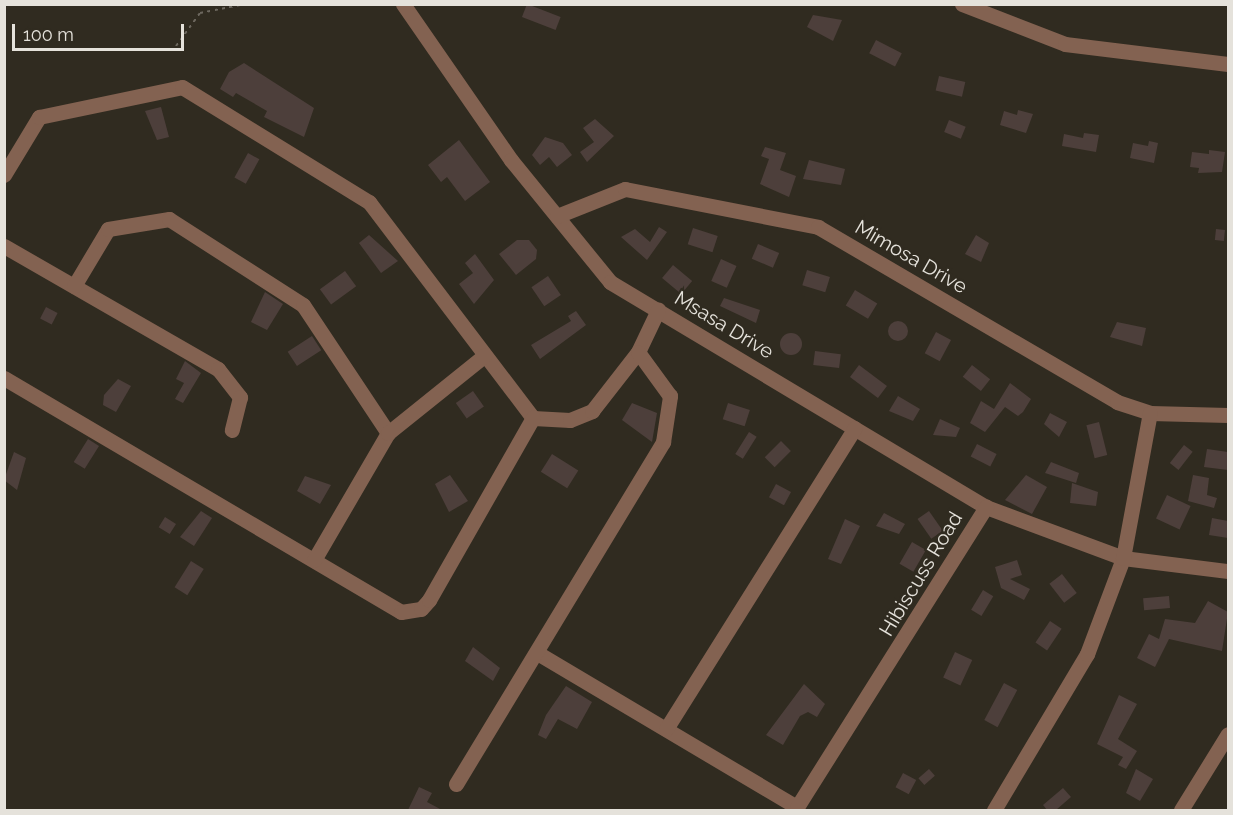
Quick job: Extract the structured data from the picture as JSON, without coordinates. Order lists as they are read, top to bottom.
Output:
{
  "streets": {
    "street": ["Mimosa Drive", "Msasa Drive", "Hibiscuss Road"]
  },
  "crossings": [
    ["Mimosa Drive", "Msasa Drive"],
    ["Msasa Drive", "Hibiscuss Road"]
  ],
  "scale_bar": "100 m"
}
